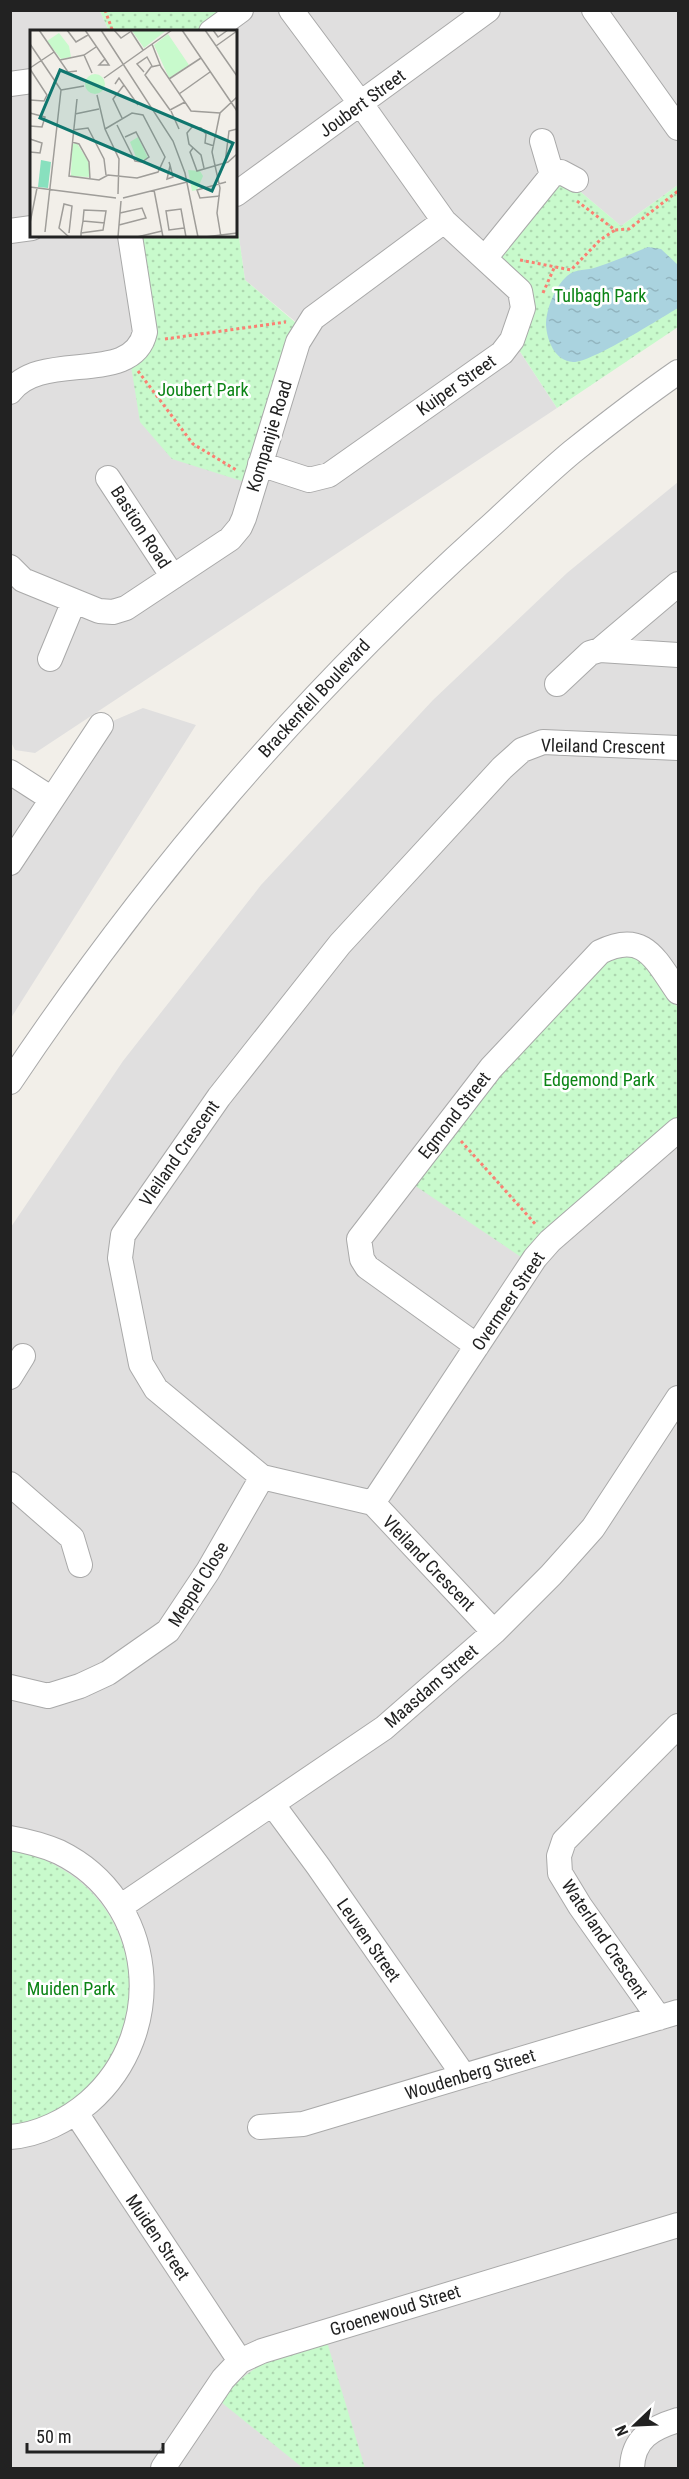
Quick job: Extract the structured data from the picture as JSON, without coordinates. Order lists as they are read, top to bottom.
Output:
{
  "streets": {
    "street": [
      "Joubert Street",
      "Kuiper Street",
      "Kompanjie Road",
      "Bastion Road",
      "Brackenfell Boulevard",
      "Vleiland Crescent",
      "Egmond Street",
      "Overmeer Street",
      "Meppel Close",
      "Maasdam Street",
      "Waterland Crescent",
      "Leuven Street",
      "Woudenberg Street",
      "Muiden Street",
      "Groenewoud Street"
    ]
  },
  "crossings": [
    ["Joubert Street", "Kuiper Street"],
    ["Kuiper Street", "Kompanjie Road"],
    ["Kompanjie Road", "Bastion Road"],
    ["Vleiland Crescent", "Overmeer Street"],
    ["Vleiland Crescent", "Meppel Close"],
    ["Vleiland Crescent", "Maasdam Street"],
    ["Egmond Street", "Overmeer Street"],
    ["Maasdam Street", "Leuven Street"],
    ["Waterland Crescent", "Woudenberg Street"],
    ["Leuven Street", "Woudenberg Street"],
    ["Muiden Street", "Groenewoud Street"]
  ],
  "parks": [
    "Tulbagh Park",
    "Joubert Park",
    "Edgemond Park",
    "Muiden Park"
  ],
  "scale_bar": "50 m",
  "north": "bottom left"
}
